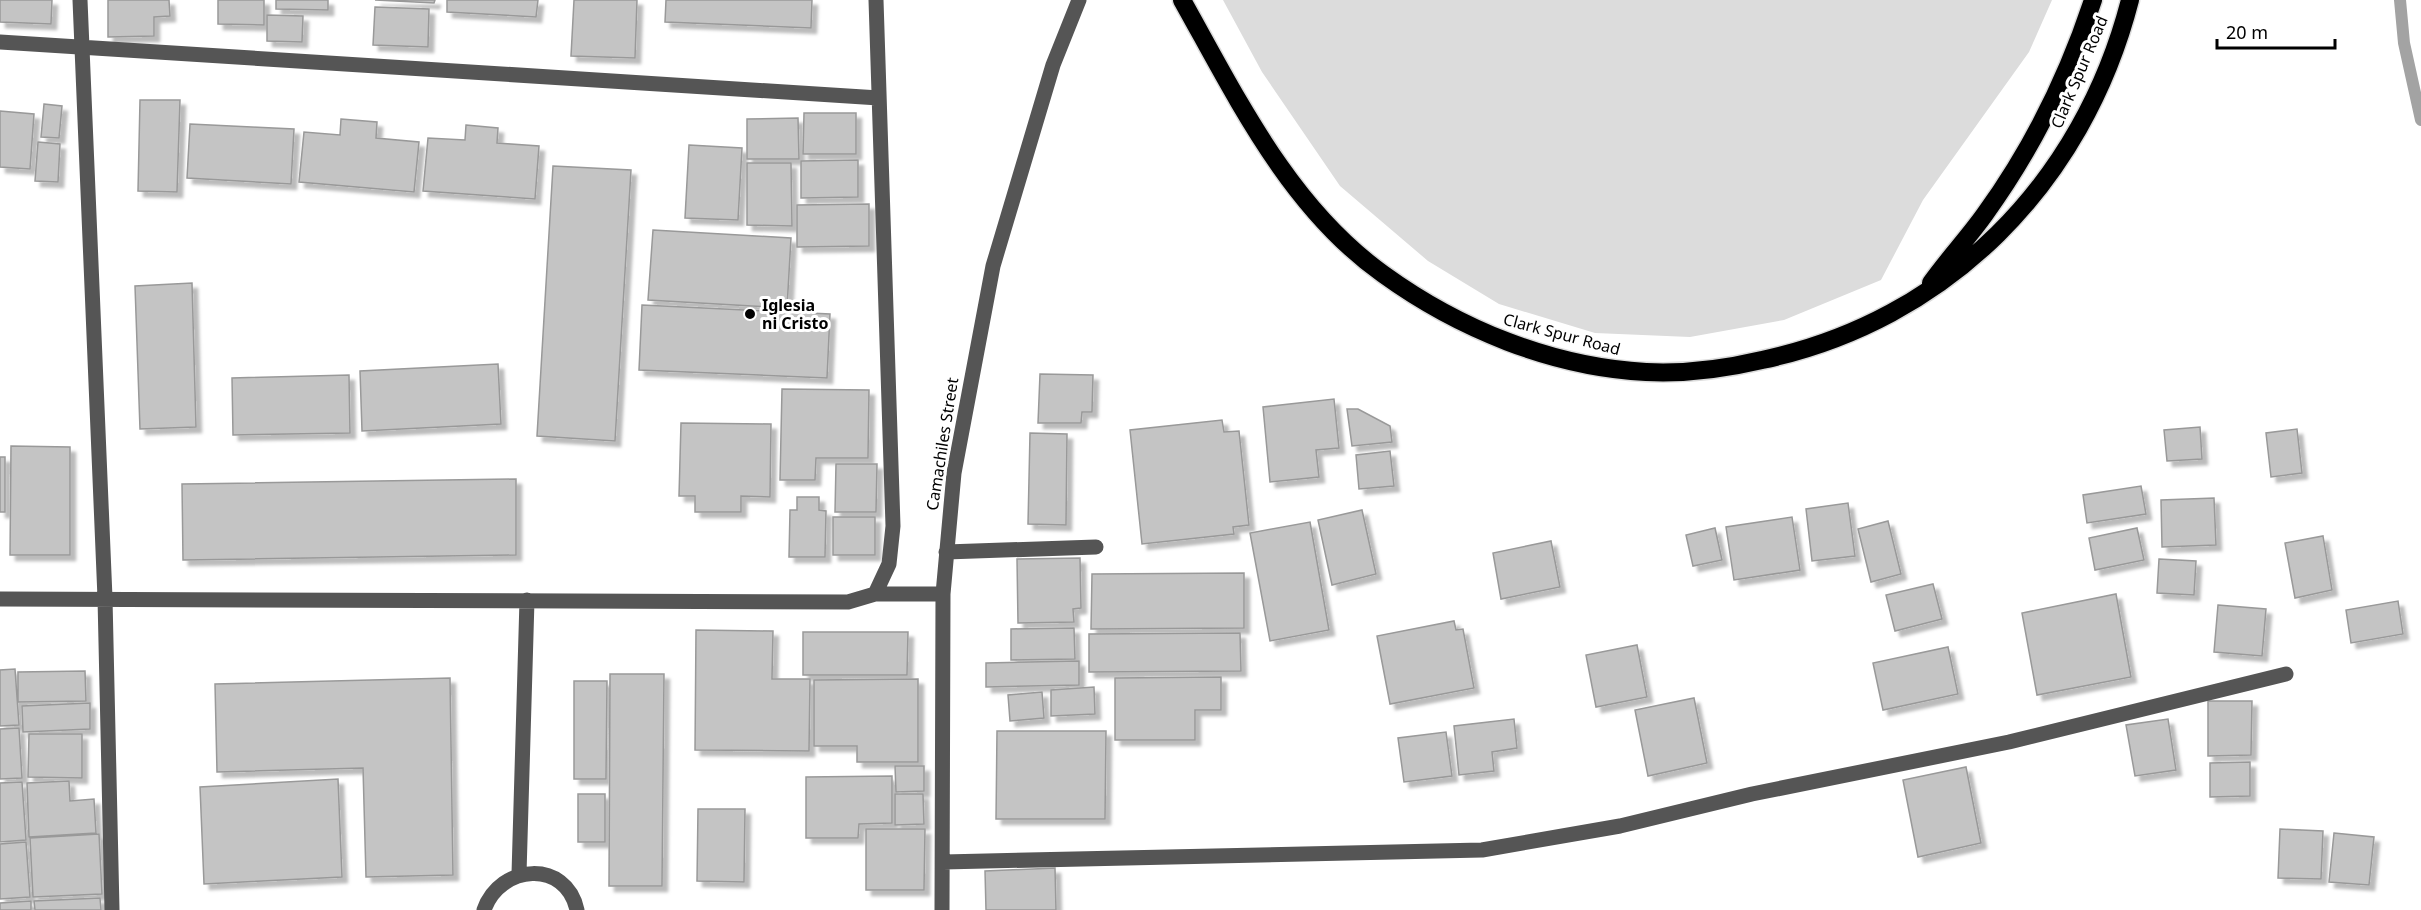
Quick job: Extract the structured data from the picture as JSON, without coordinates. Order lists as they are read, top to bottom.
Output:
{
  "streets": {
    "highway": ["Clark Spur Road"],
    "street": ["Camachiles Street"]
  },
  "places": ["Iglesia ni Cristo"],
  "scale_bar": "20 m"
}
